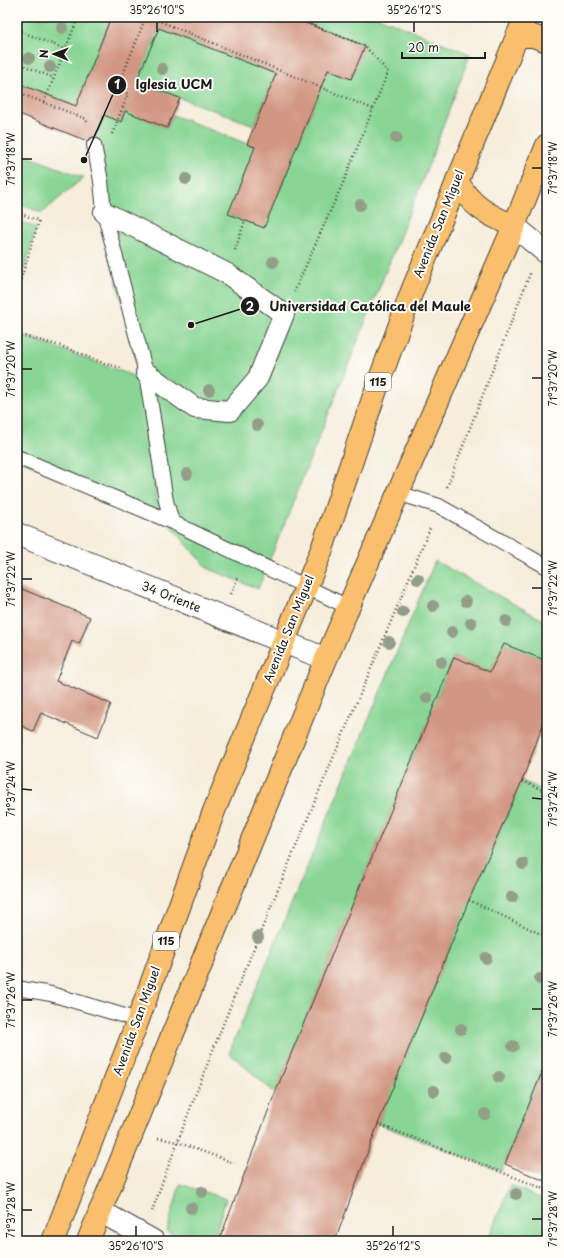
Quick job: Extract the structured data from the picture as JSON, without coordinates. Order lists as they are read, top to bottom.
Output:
{
  "streets": {
    "highway": ["Avenida San Miguel", "115"],
    "street": ["34 Oriente"]
  },
  "crossings": [
    ["Avenida San Miguel", "34 Oriente"]
  ],
  "places": ["Iglesia UCM", "Universidad Católica del Maule"],
  "scale_bar": "20 m",
  "north": "left",
  "coordinates": [
    "35°26'10\"S",
    "35°26'12\"S",
    "71°37'18\"W",
    "71°37'20\"W",
    "71°37'22\"W",
    "71°37'24\"W",
    "71°37'26\"W",
    "71°37'28\"W"
  ]
}
